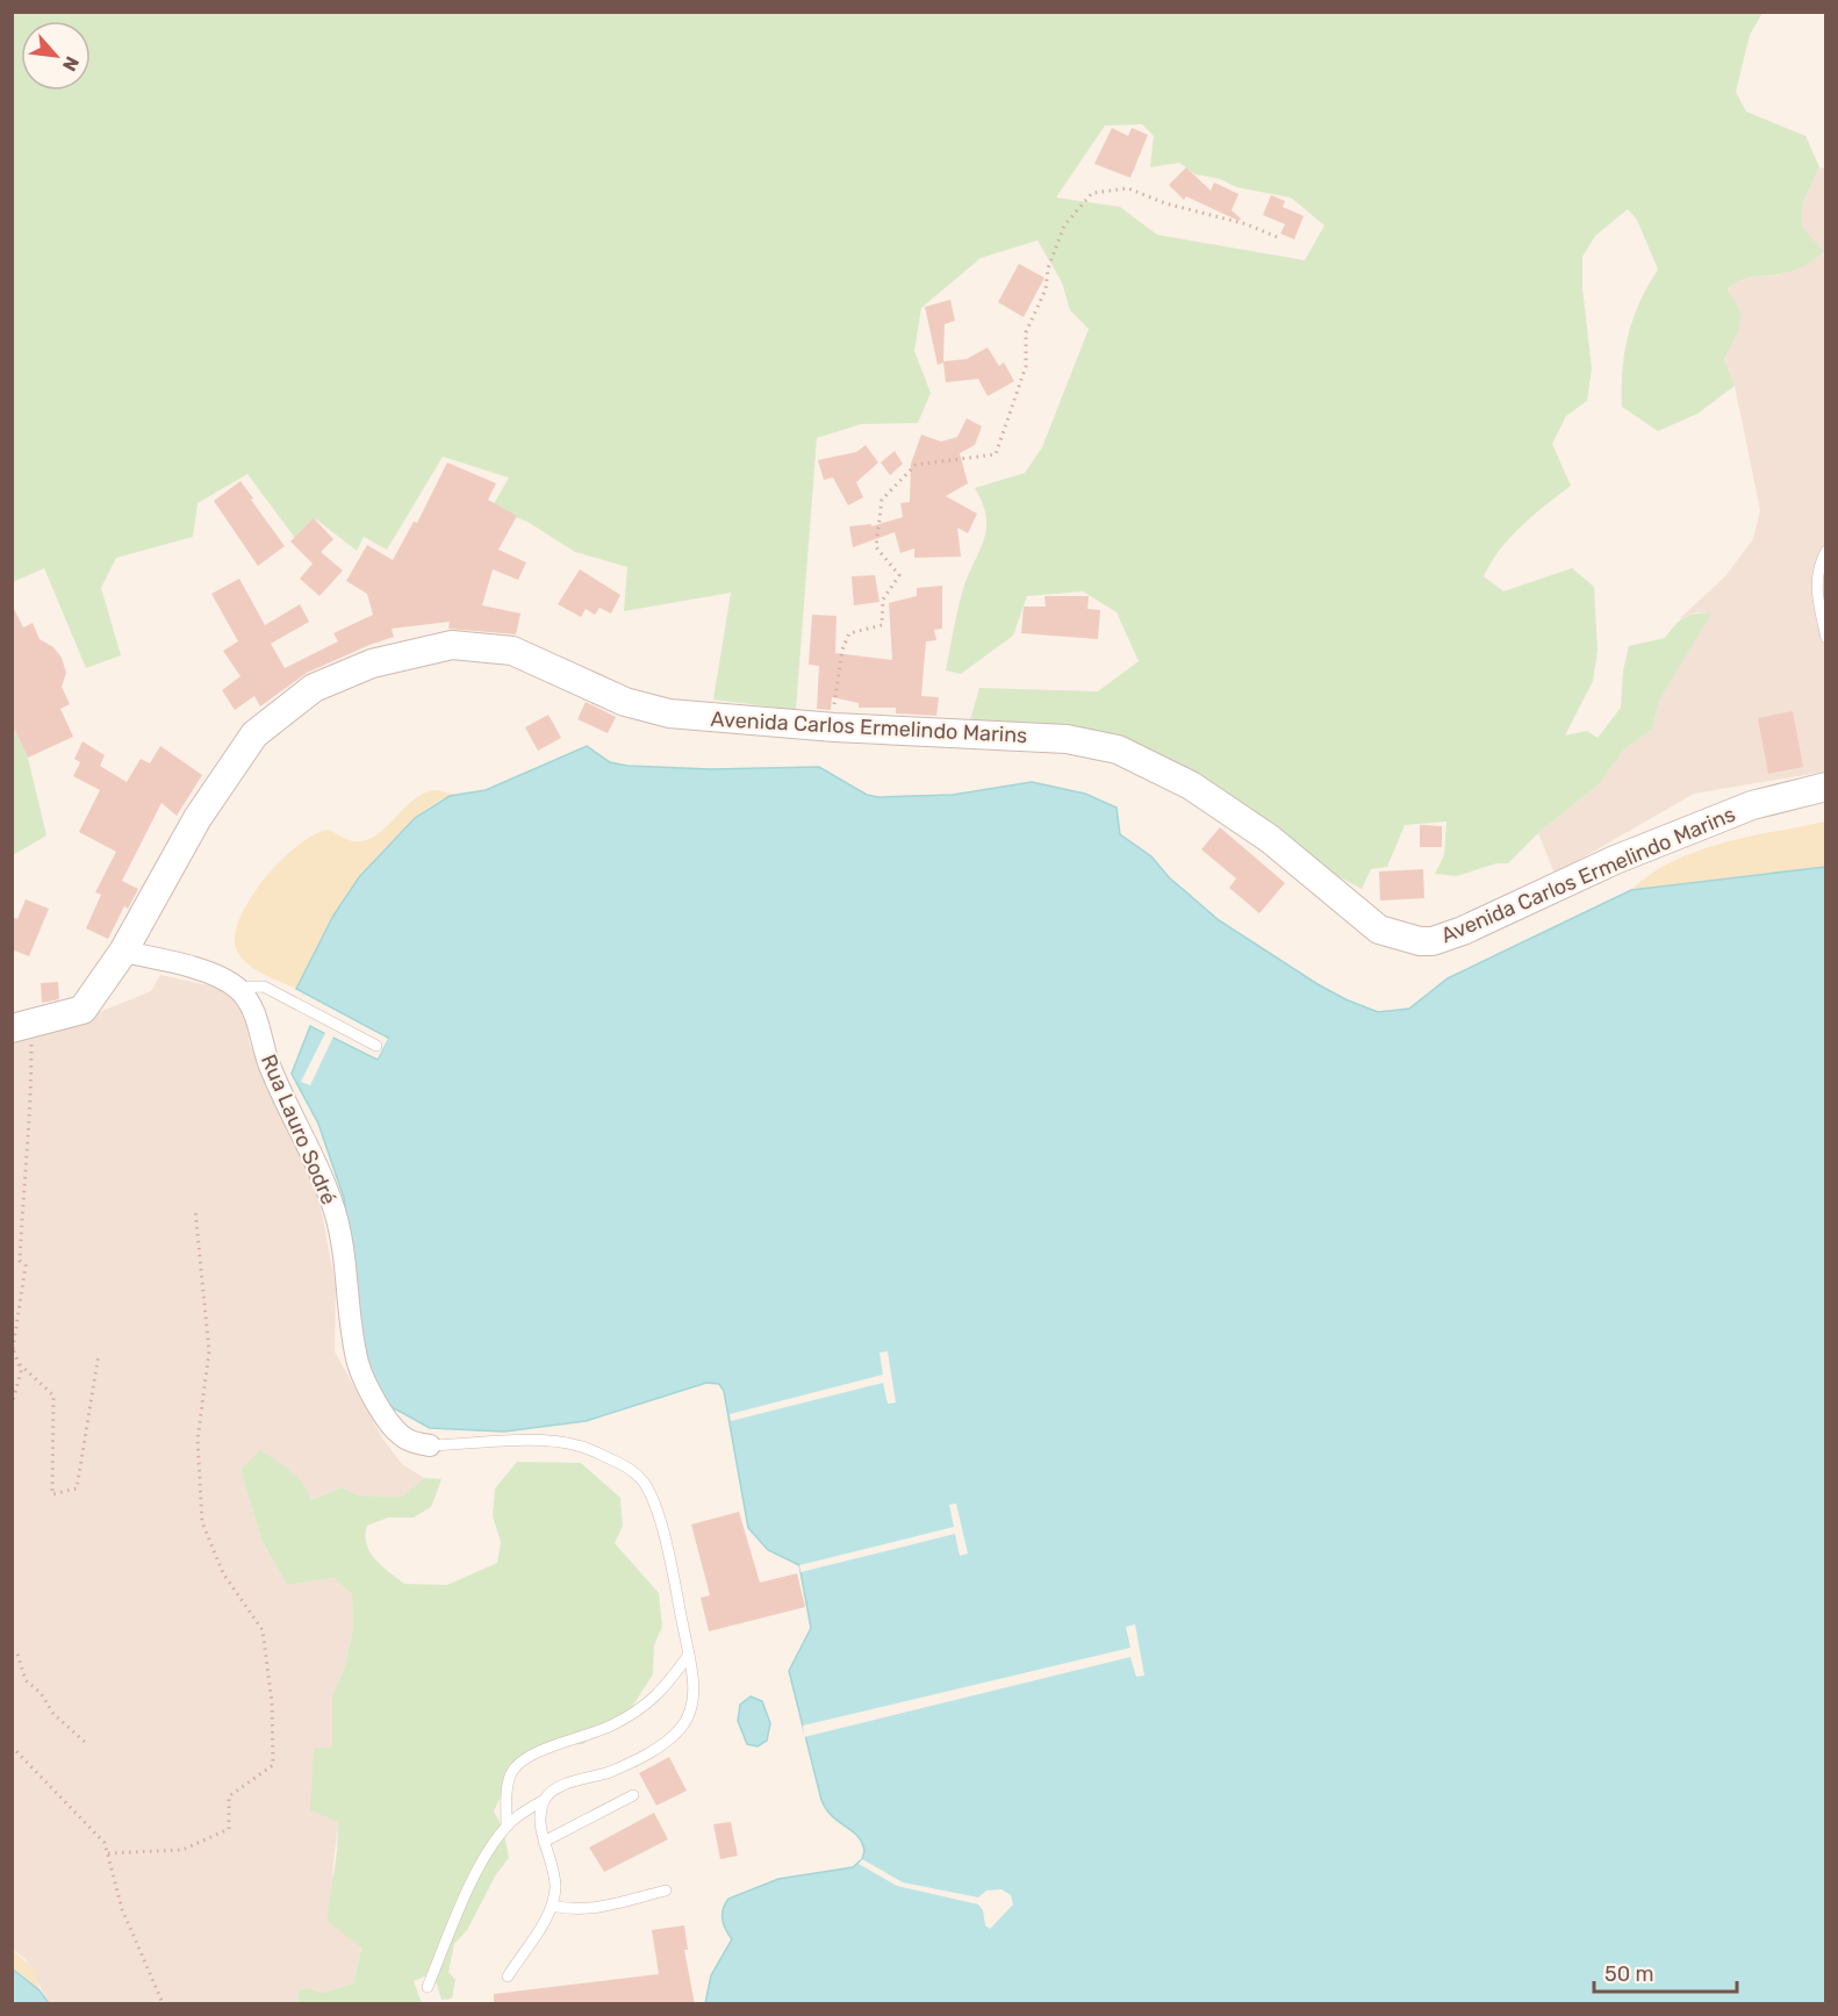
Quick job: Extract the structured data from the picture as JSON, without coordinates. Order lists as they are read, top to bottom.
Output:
{
  "streets": {
    "street": ["Avenida Carlos Ermelindo Marins", "Rua Lauro Sodré"]
  },
  "crossings": [
    ["Avenida Carlos Ermelindo Marins", "Rua Lauro Sodré"]
  ],
  "scale_bar": "50 m",
  "north": "bottom right"
}
